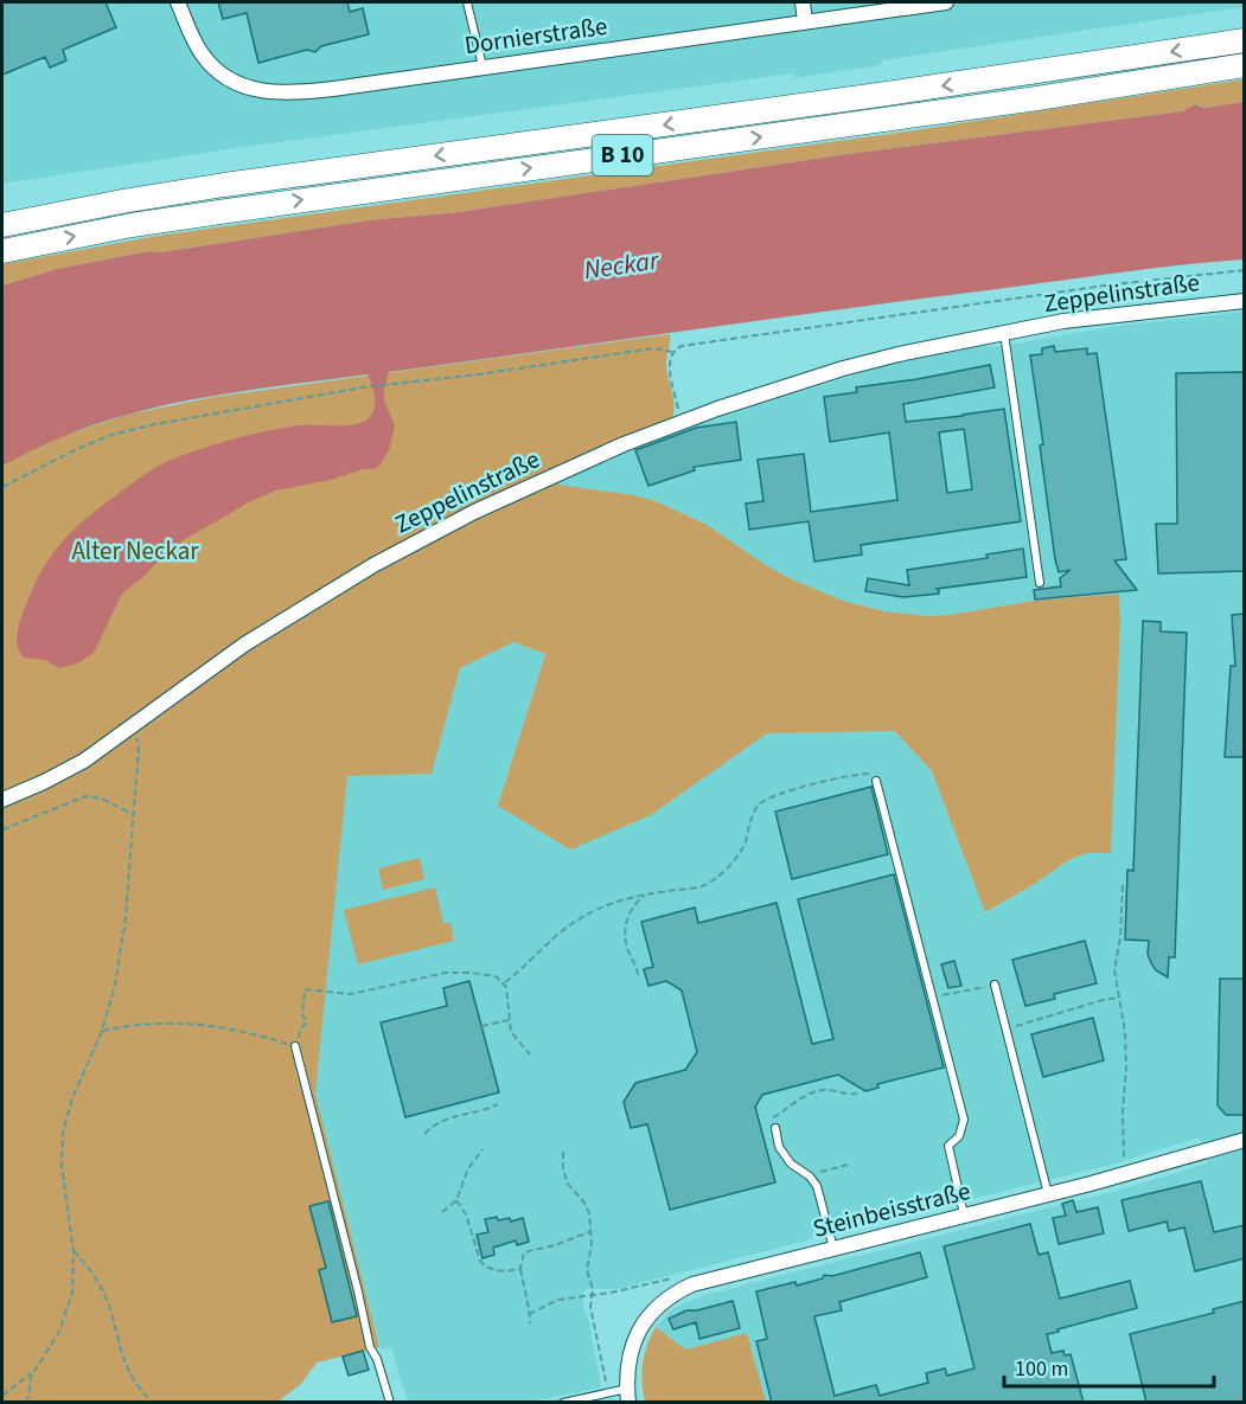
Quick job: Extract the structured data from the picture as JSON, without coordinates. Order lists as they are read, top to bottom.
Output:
{
  "streets": {
    "highway": ["B 10"],
    "street": ["Dornierstraße", "Zeppelinstraße", "Steinbeisstraße"]
  },
  "water": ["Neckar"],
  "parks": ["Alter Neckar"],
  "scale_bar": "100 m"
}
